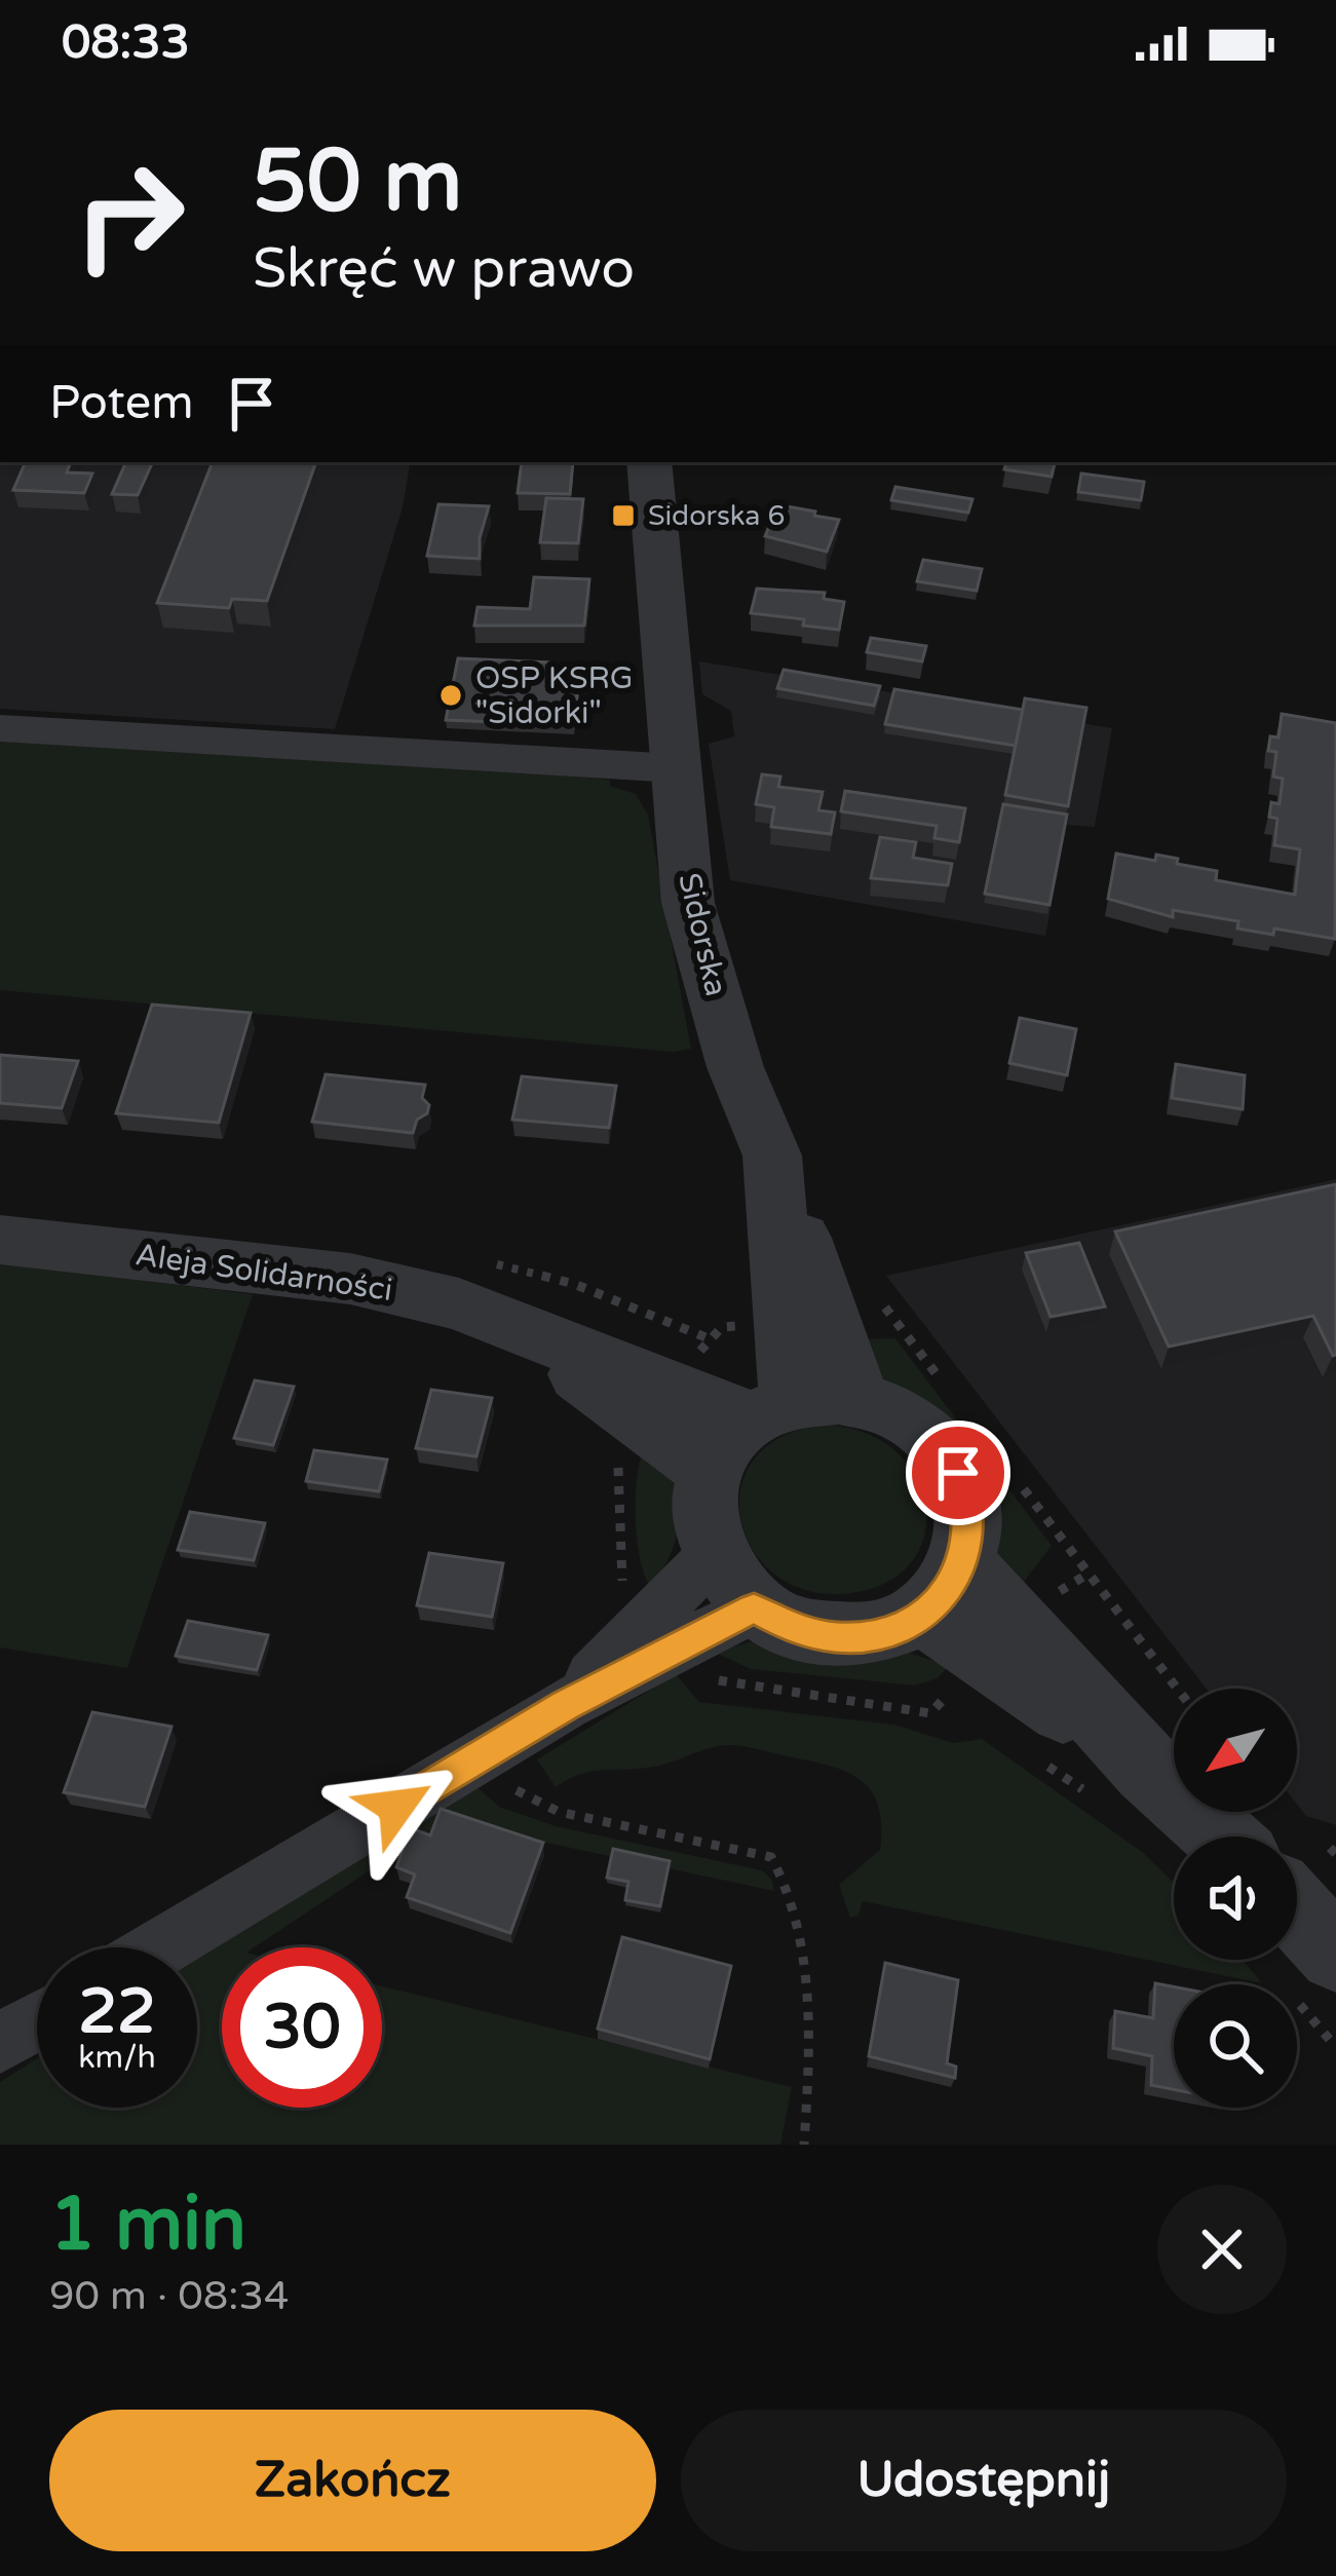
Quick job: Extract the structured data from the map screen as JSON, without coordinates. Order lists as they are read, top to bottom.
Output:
{
  "streets": {
    "street": ["Sidorska", "Aleja Solidarności"]
  },
  "places": {
    "transit": ["Sidorska 6"],
    "other": ["OSP KSRG \"Sidorki\""]
  },
  "north": "bottom left",
  "page": {
    "status": "08:33",
    "turn": ["50 m", "Skręć w prawo"],
    "then": "Potem",
    "speed": "22 km/h",
    "limit": "30",
    "heading": ["1 min", "90 m · 08:34"],
    "buttons": ["Zakończ", "Udostępnij"]
  }
}
